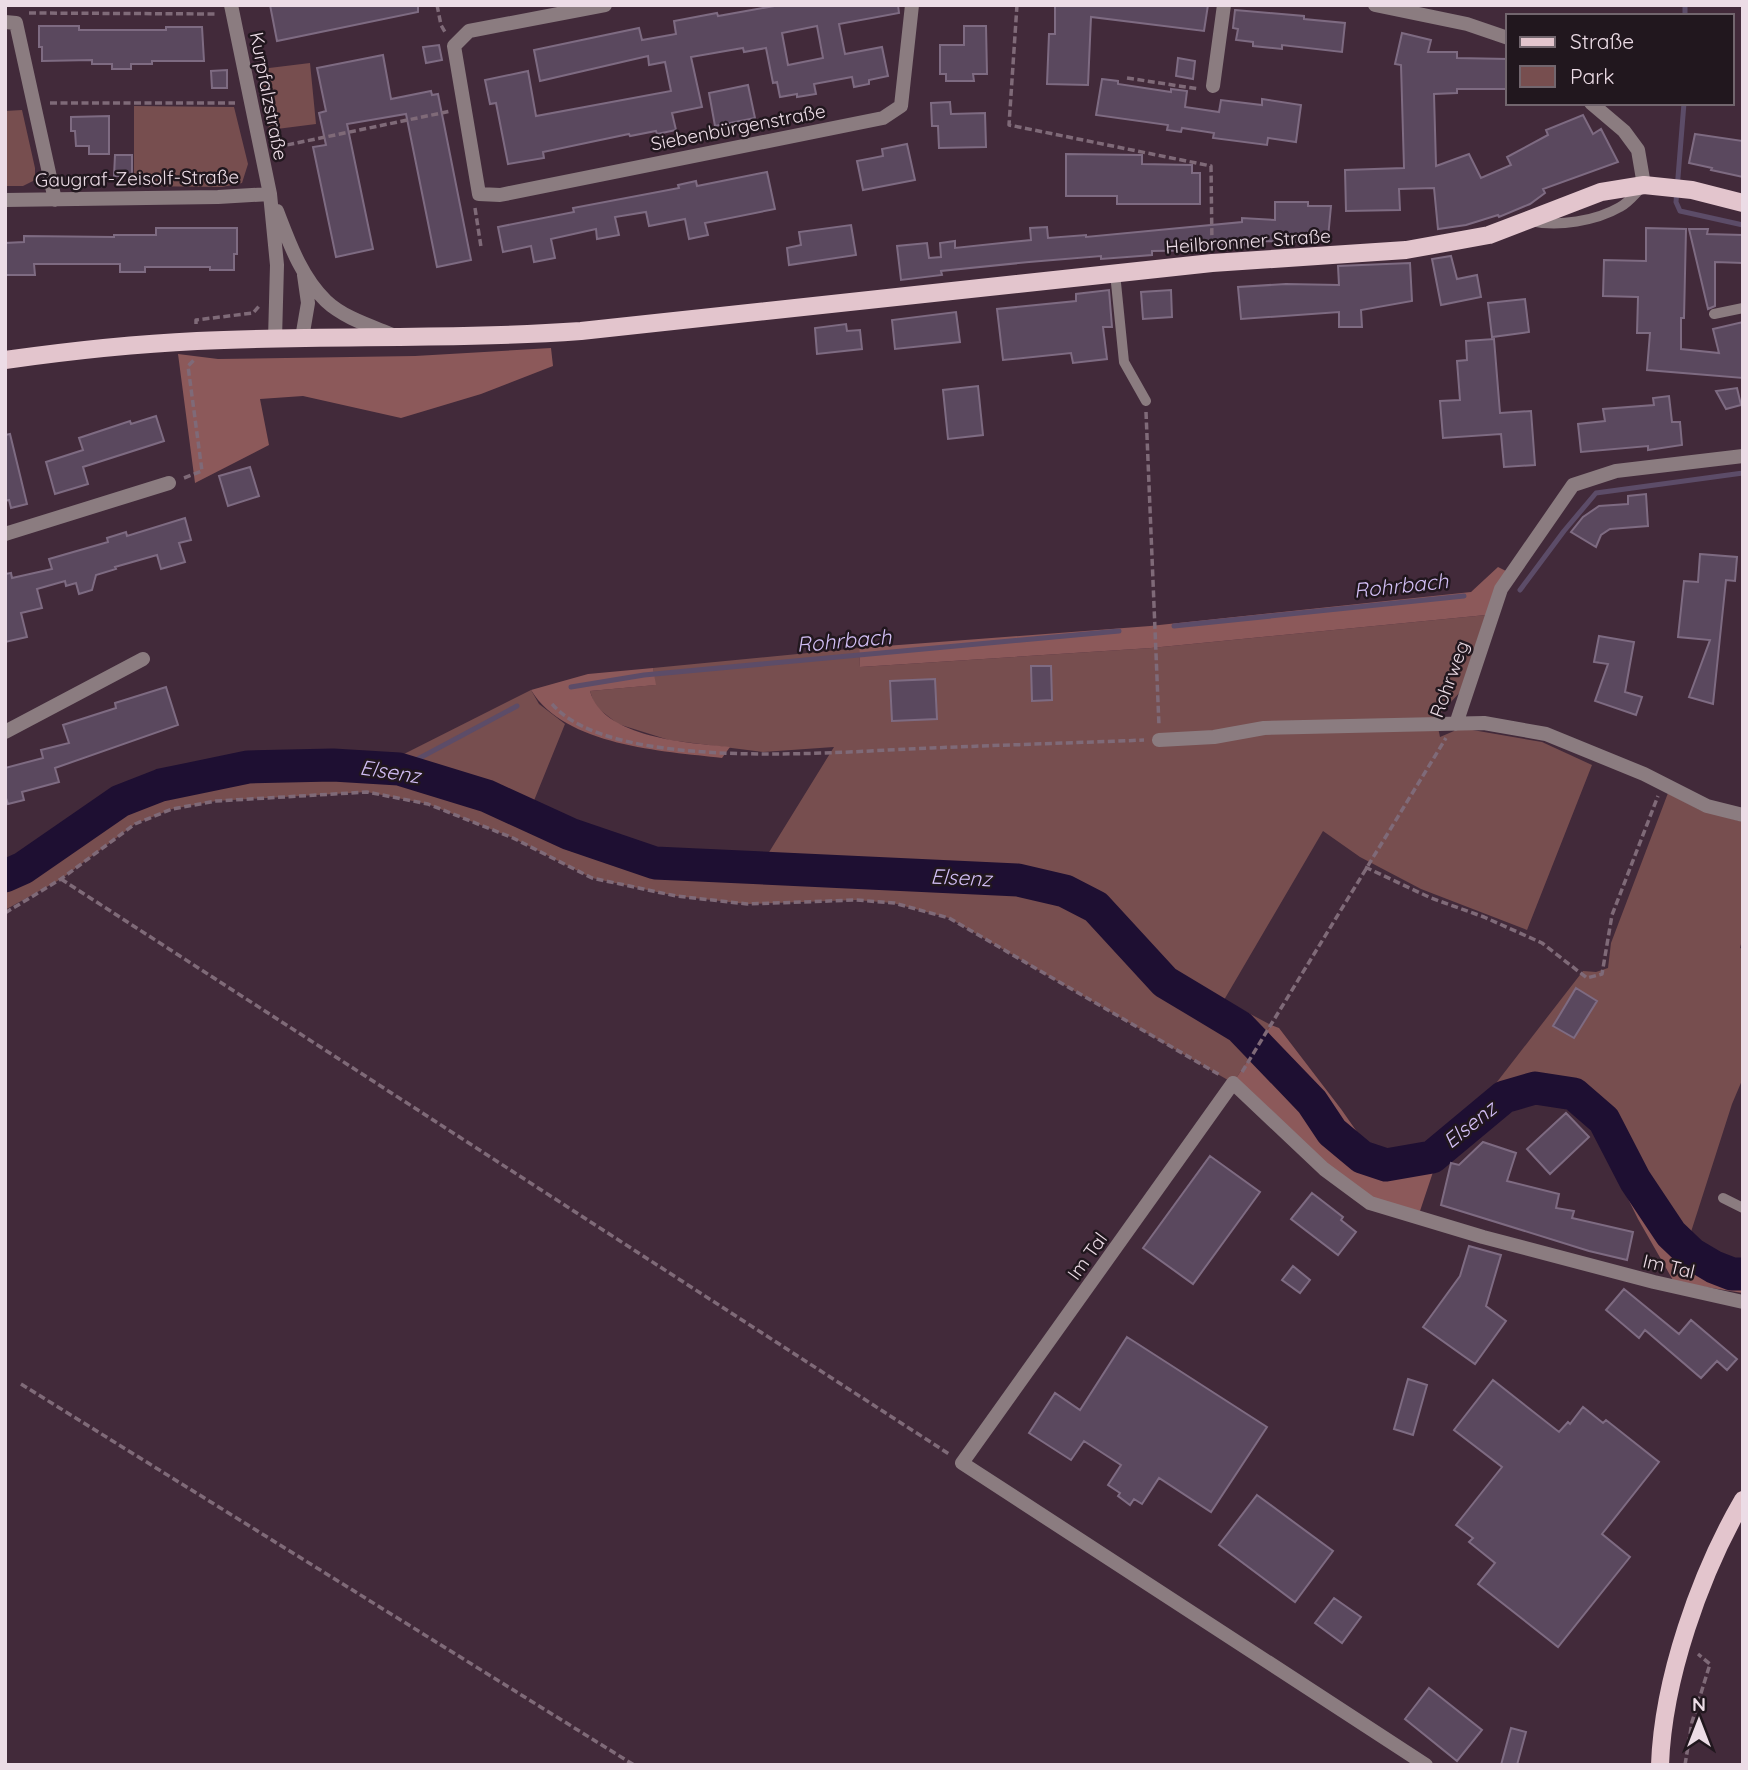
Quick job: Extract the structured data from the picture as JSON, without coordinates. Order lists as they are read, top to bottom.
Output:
{
  "streets": {
    "main road": ["Heilbronner Straße"],
    "street": [
      "Kurpfalzstraße",
      "Siebenbürgenstraße",
      "Gaugraf-Zeisolf-Straße",
      "Rohrweg",
      "Im Tal"
    ]
  },
  "crossings": [
    ["Kurpfalzstraße", "Gaugraf-Zeisolf-Straße"],
    ["Kurpfalzstraße", "Heilbronner Straße"]
  ],
  "water": ["Rohrbach", "Elsenz"],
  "legend": ["Straße", "Park"],
  "north": "top"
}
